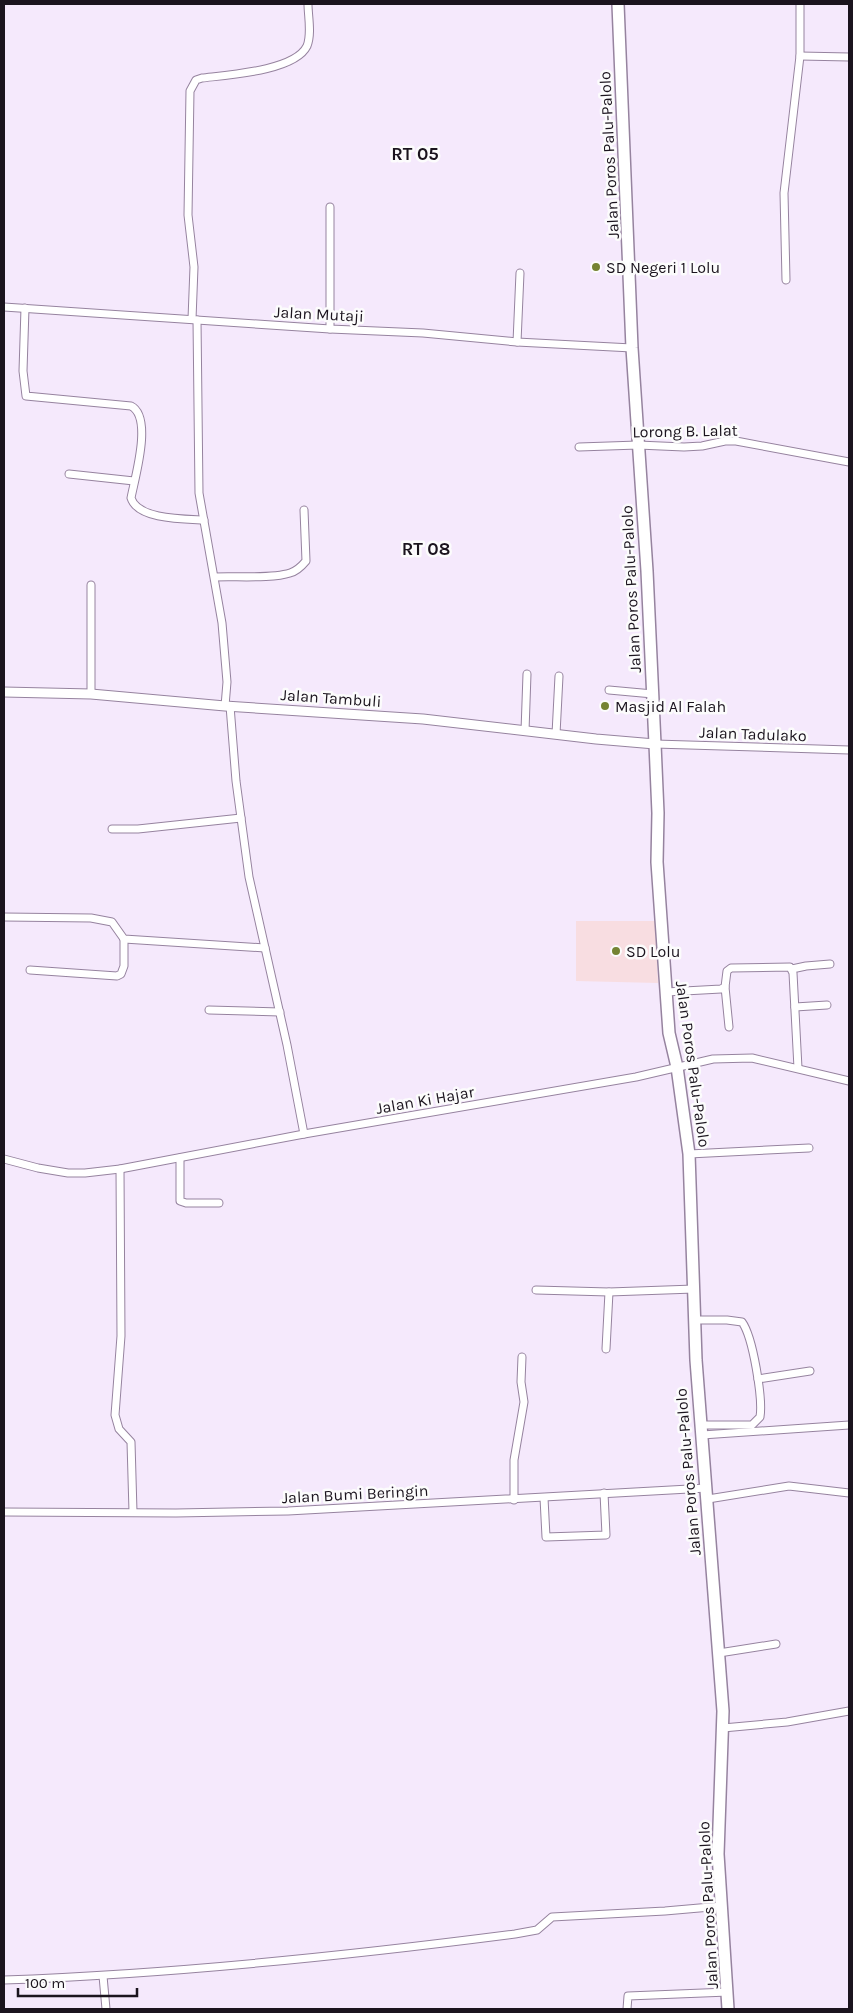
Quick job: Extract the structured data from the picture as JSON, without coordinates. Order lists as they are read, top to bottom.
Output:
{
  "streets": {
    "main road": ["Jalan Poros Palu-Palolo"],
    "street": [
      "Jalan Mutaji",
      "Lorong B. Lalat",
      "Jalan Tambuli",
      "Jalan Tadulako",
      "Jalan Ki Hajar",
      "Jalan Bumi Beringin"
    ]
  },
  "crossings": [
    ["Jalan Poros Palu-Palolo", "Jalan Mutaji"],
    ["Jalan Poros Palu-Palolo", "Lorong B. Lalat"],
    ["Jalan Poros Palu-Palolo", "Jalan Tambuli"],
    ["Jalan Poros Palu-Palolo", "Jalan Tadulako"],
    ["Jalan Poros Palu-Palolo", "Jalan Ki Hajar"],
    ["Jalan Poros Palu-Palolo", "Jalan Bumi Beringin"],
    ["Jalan Tambuli", "Jalan Tadulako"]
  ],
  "districts": ["RT 05", "RT 08"],
  "places": ["SD Negeri 1 Lolu", "Masjid Al Falah", "SD Lolu"],
  "scale_bar": "100 m"
}
